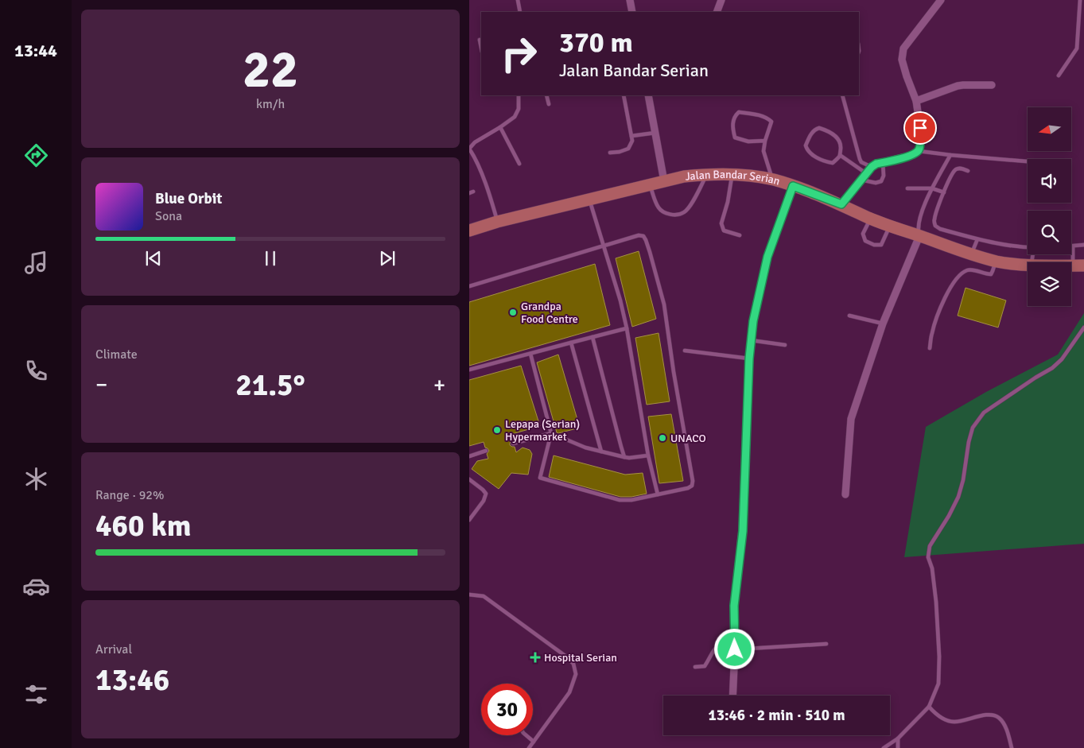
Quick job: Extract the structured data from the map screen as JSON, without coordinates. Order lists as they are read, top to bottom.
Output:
{
  "streets": {
    "main road": ["Jalan Bandar Serian"]
  },
  "places": {
    "other": ["Grandpa Food Centre", "Lepapa (Serian) Hypermarket", "UNACO"],
    "health": ["Hospital Serian"]
  },
  "north": "left",
  "page": {
    "tabs": "13:44",
    "tile": [
      ["22", "km/h"],
      "Climate",
      ["Range · 92%", "460 km"],
      ["Arrival", "13:46"]
    ],
    "turn": ["370 m", "Jalan Bandar Serian"],
    "song": ["Blue Orbit", "Sona"],
    "heat": ["−", "21.5°", "+"],
    "limit": "30",
    "trip": "13:46 · 2 min · 510 m"
  }
}
